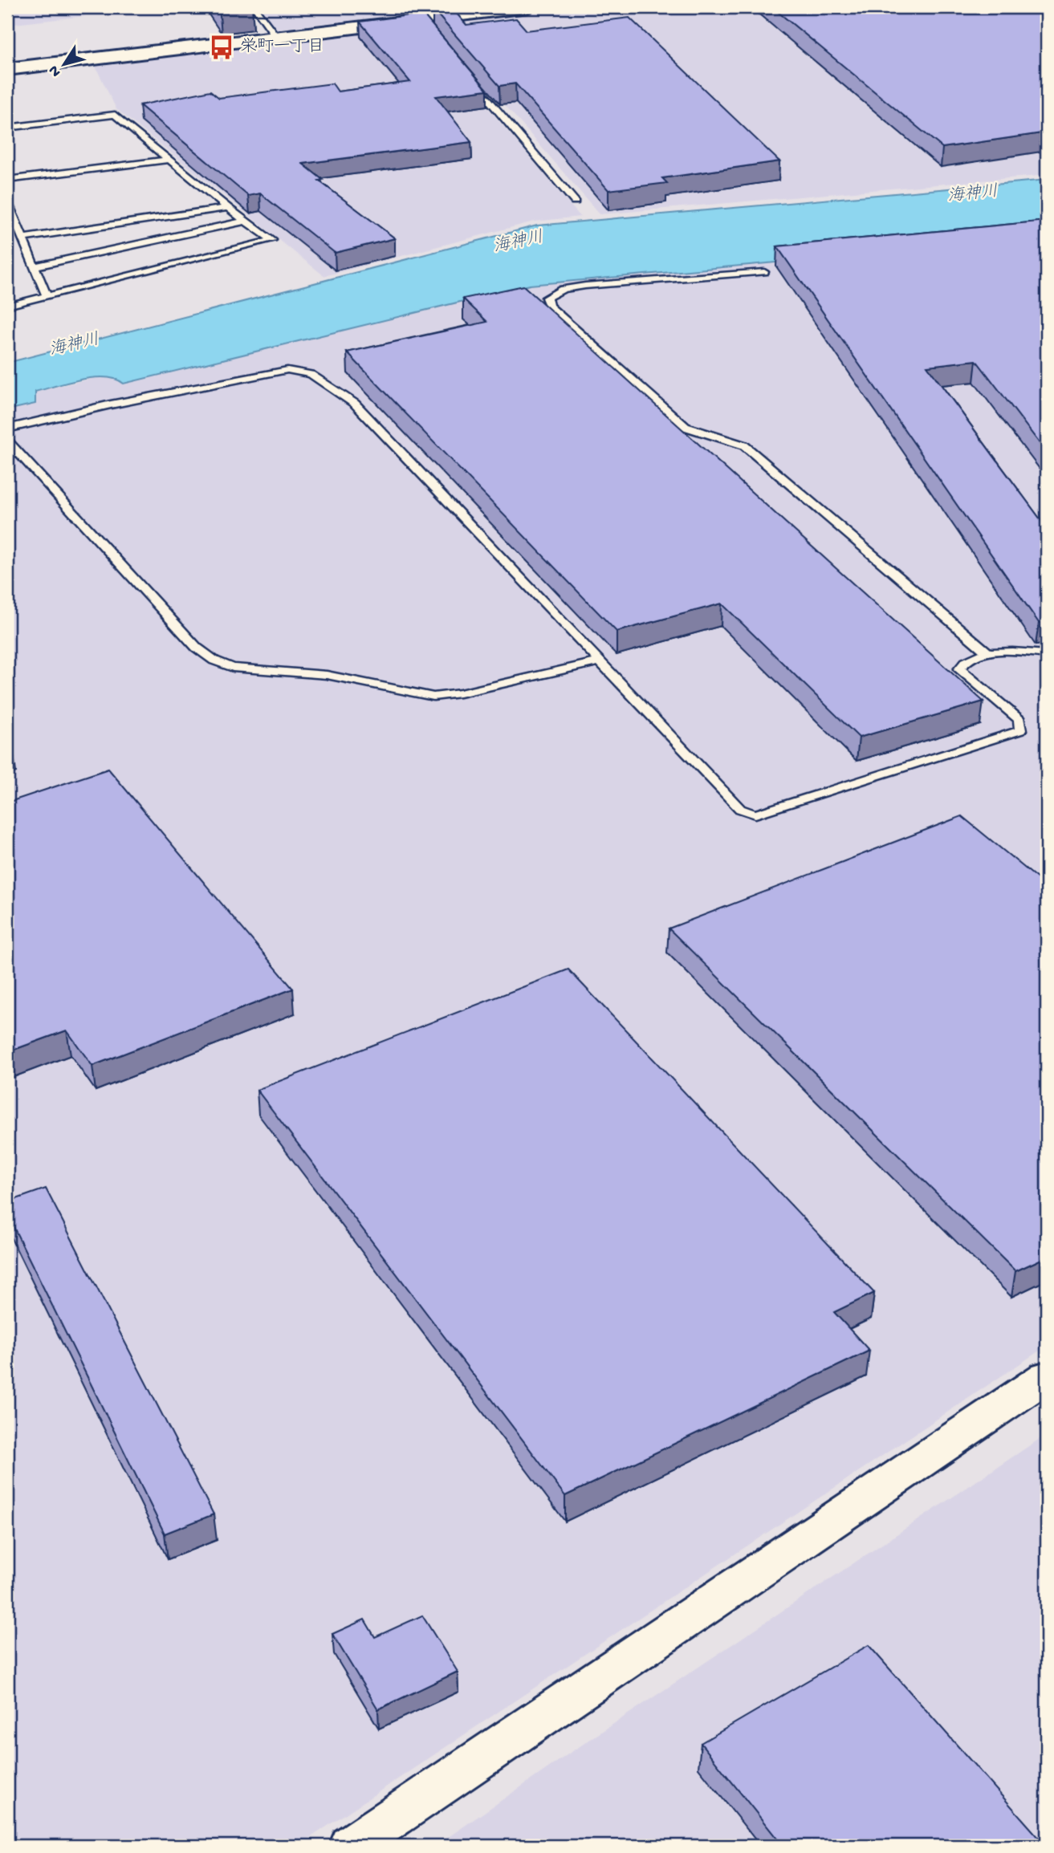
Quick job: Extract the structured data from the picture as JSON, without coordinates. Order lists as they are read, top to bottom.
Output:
{
  "water": ["海神川"],
  "places": {
    "bus stop": ["栄町一丁目"]
  },
  "north": "bottom left"
}
